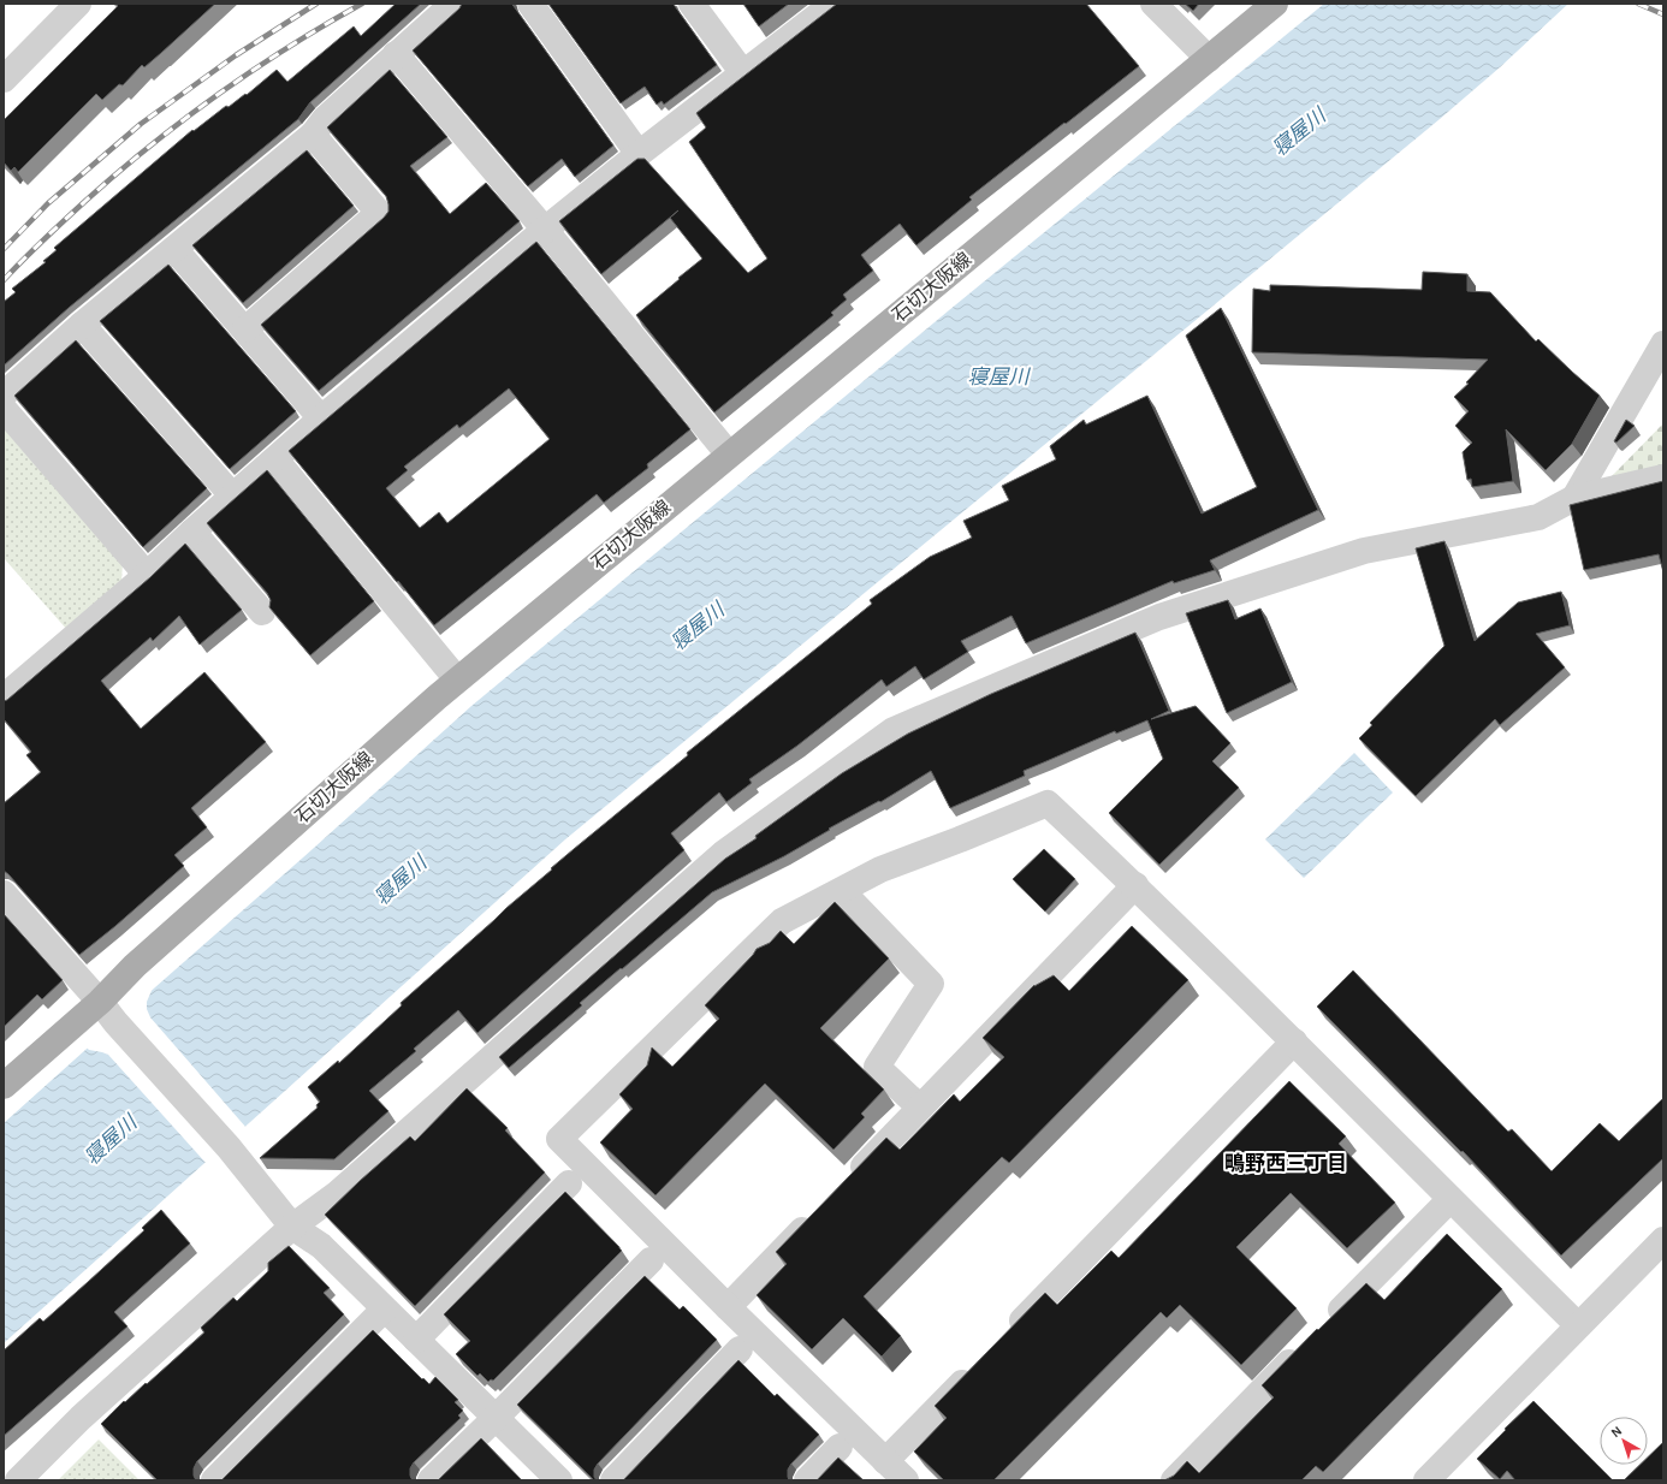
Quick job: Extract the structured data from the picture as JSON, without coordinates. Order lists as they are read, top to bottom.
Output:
{
  "streets": {
    "main road": ["石切大阪線"]
  },
  "districts": ["鴫野西三丁目"],
  "water": ["寝屋川"],
  "north": "top left"
}
